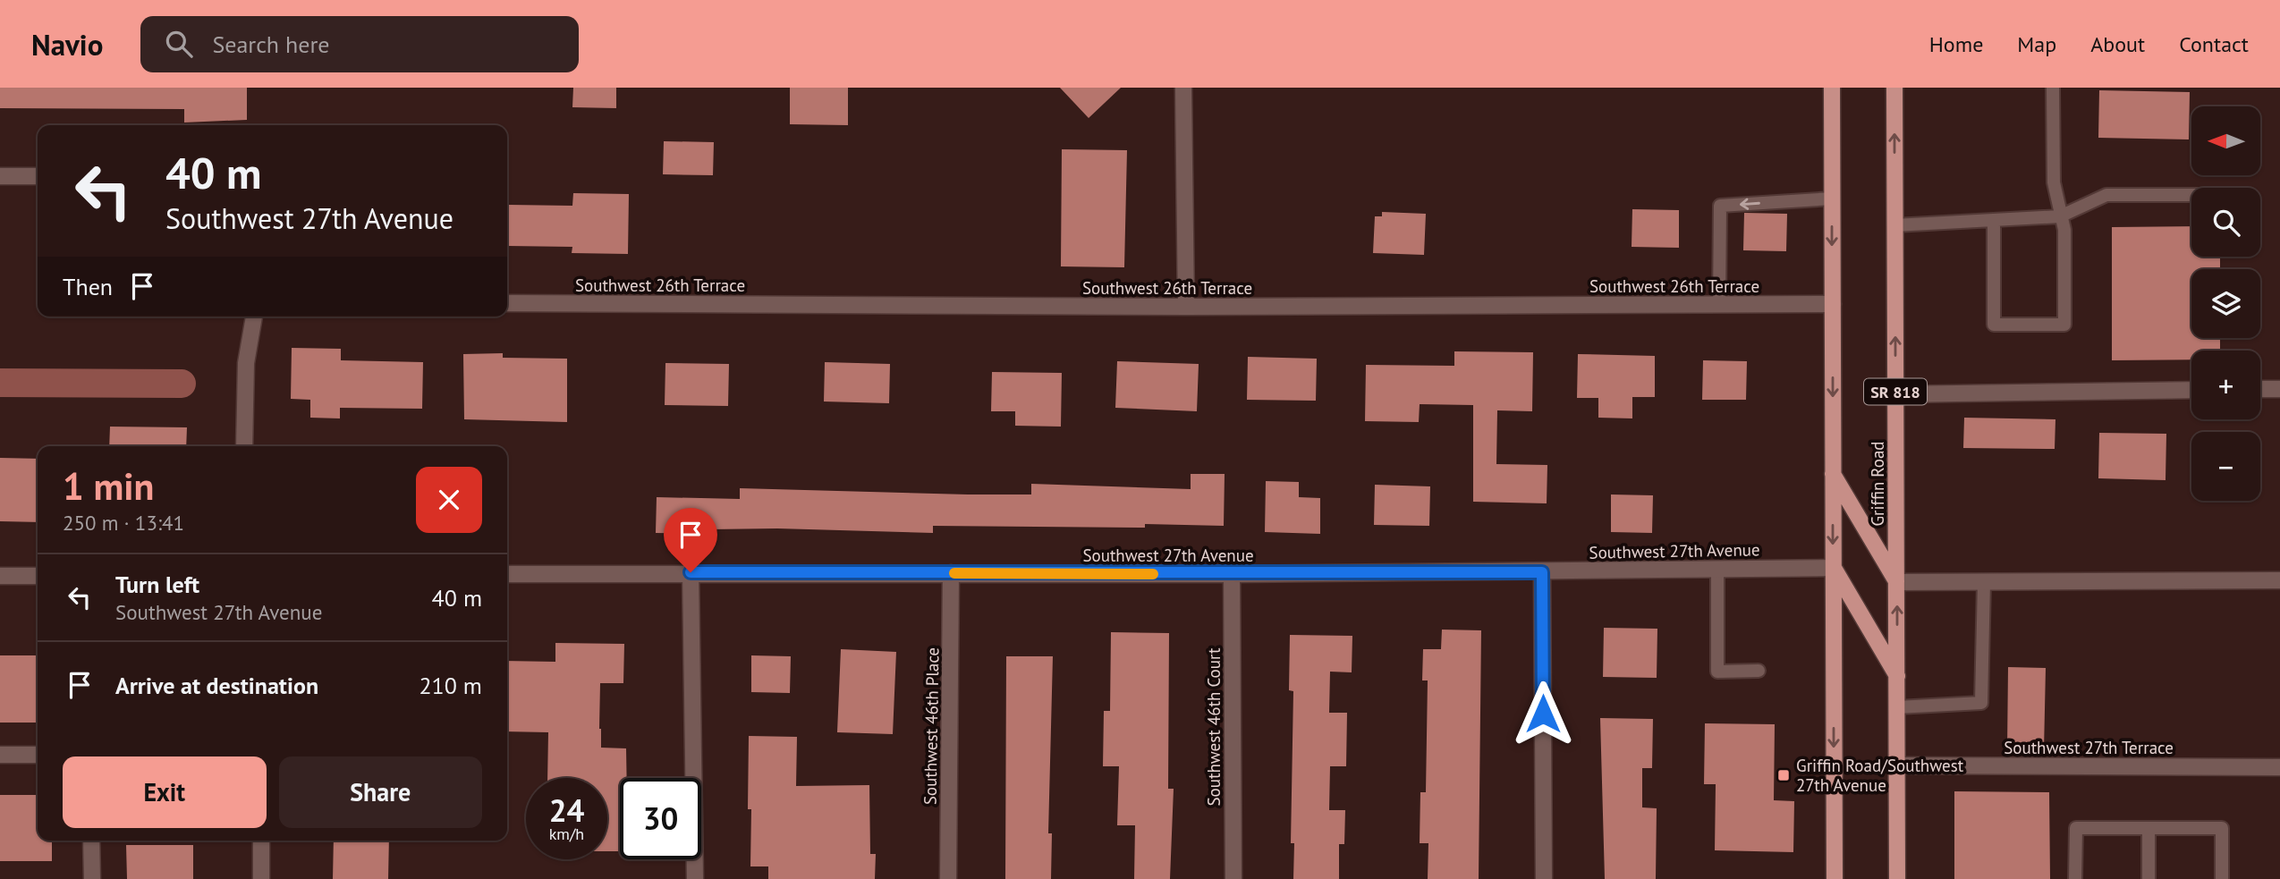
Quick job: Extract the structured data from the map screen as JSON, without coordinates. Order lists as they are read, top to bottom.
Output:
{
  "streets": {
    "main road": ["SR 818", "Griffin Road"],
    "street": [
      "Southwest 26th Terrace",
      "Southwest 27th Avenue",
      "Southwest 46th Place",
      "Southwest 46th Court",
      "Southwest 27th Terrace"
    ]
  },
  "crossings": [
    ["Griffin Road", "Southwest 27th Terrace"],
    ["Southwest 27th Avenue", "Southwest 46th Place"],
    ["Southwest 27th Avenue", "Southwest 46th Court"]
  ],
  "places": {
    "transit": ["Griffin Road/Southwest 27th Avenue"]
  },
  "north": "left",
  "page": {
    "header": "Navio",
    "search": "Search here",
    "nav": [
      "Home",
      "Map",
      "About",
      "Contact"
    ],
    "map_buttons": ["+", "−"],
    "turn": ["40 m", "Southwest 27th Avenue"],
    "then": "Then",
    "heading": ["1 min", "250 m · 13:41"],
    "list": [
      {
        "name": "Turn left",
        "note": "Southwest 27th Avenue",
        "value": "40 m"
      },
      {
        "name": "Arrive at destination",
        "value": "210 m"
      }
    ],
    "buttons": ["Exit", "Share"],
    "speed": "24 km/h",
    "limit": "30"
  }
}
